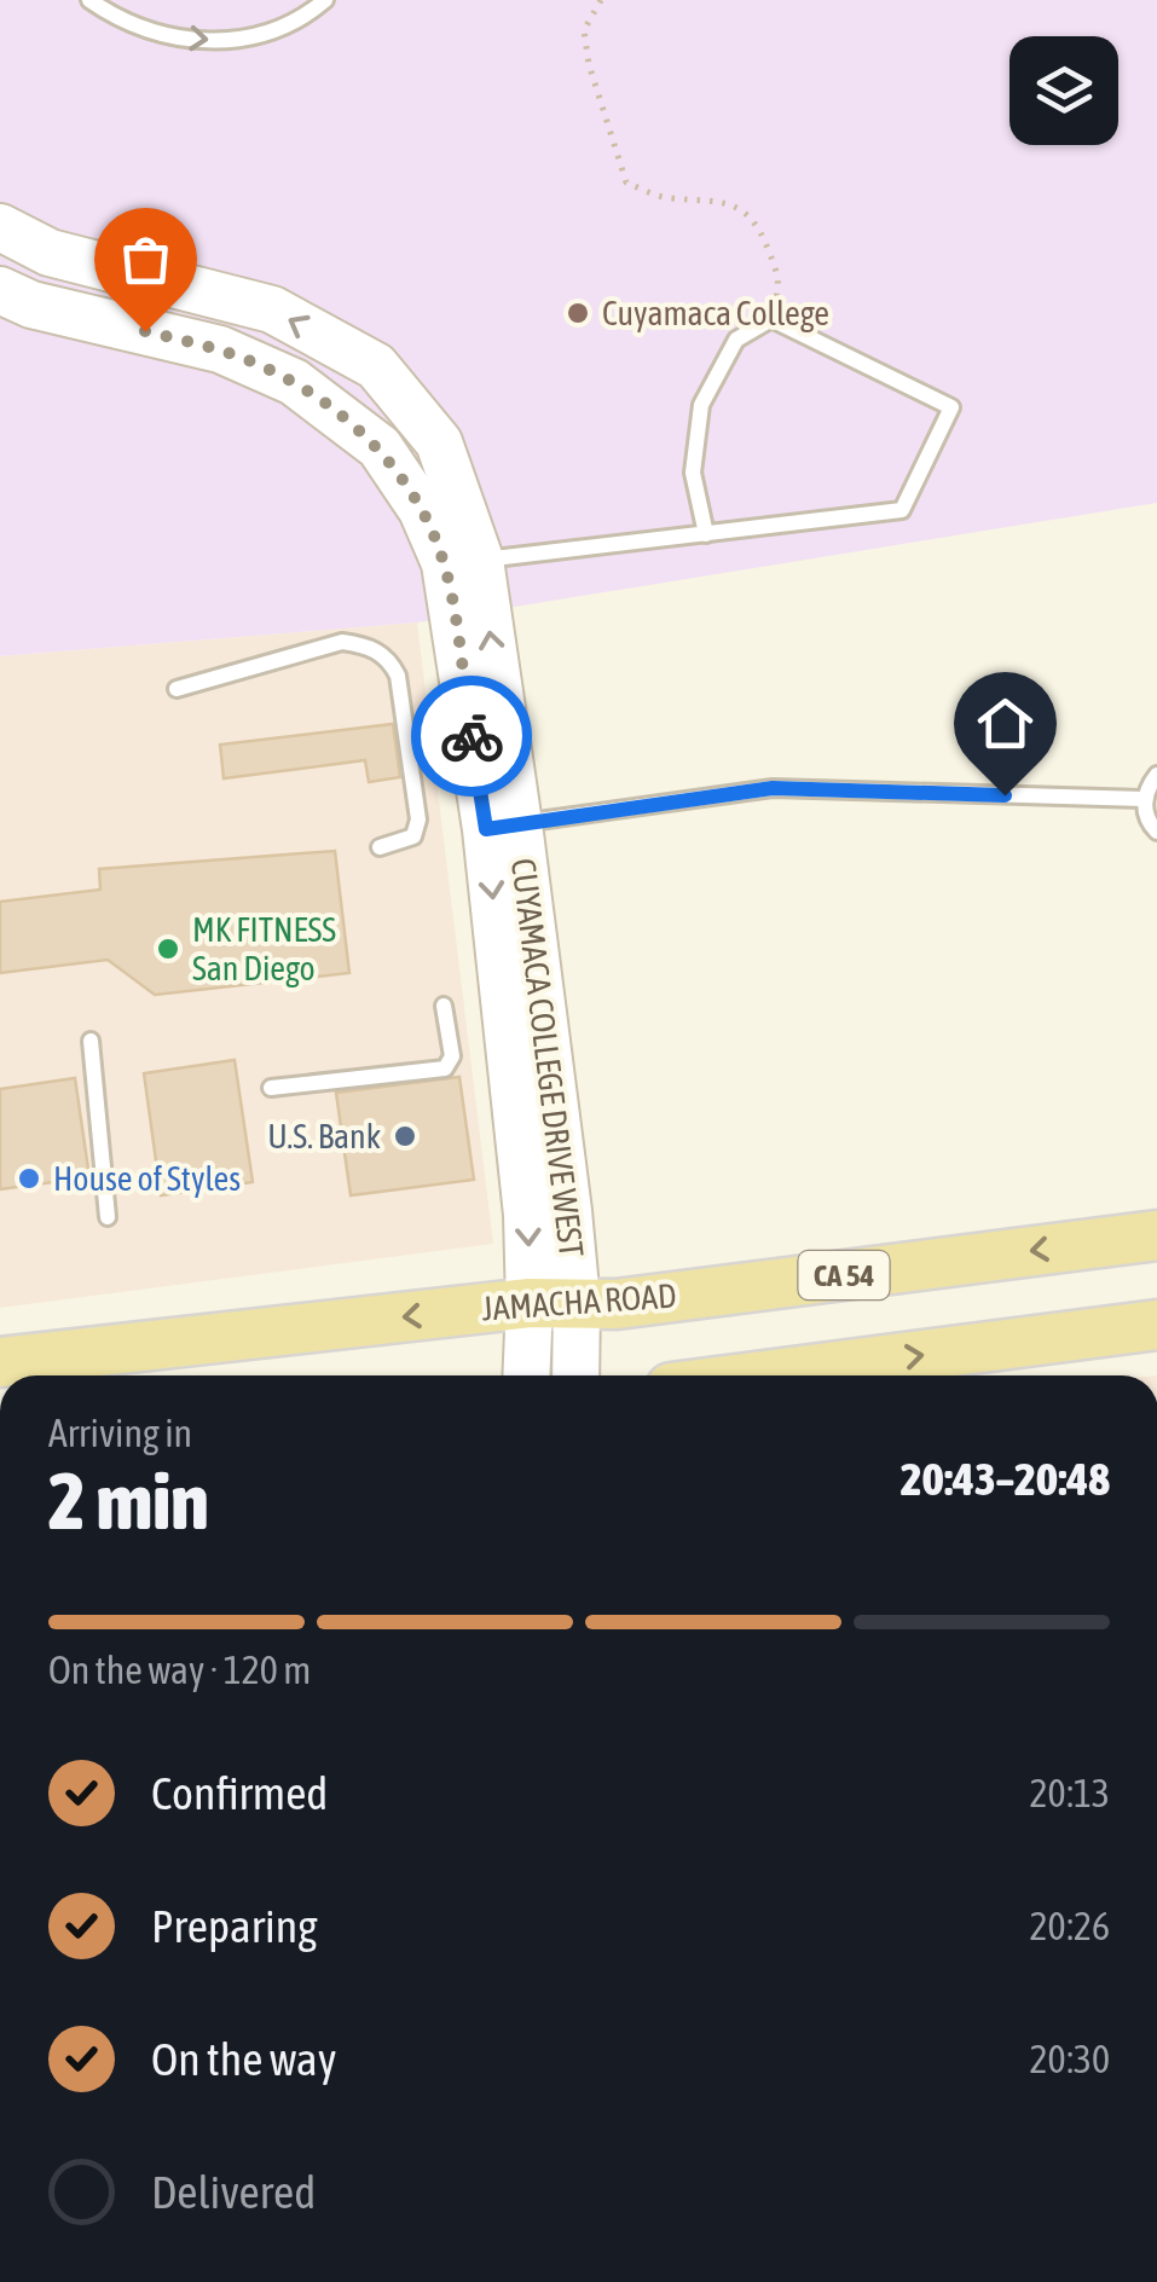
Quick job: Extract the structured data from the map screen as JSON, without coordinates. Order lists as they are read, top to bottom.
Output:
{
  "streets": {
    "main road": ["CA 54", "JAMACHA ROAD"],
    "street": ["CUYAMACA COLLEGE DRIVE WEST"]
  },
  "crossings": [
    ["CUYAMACA COLLEGE DRIVE WEST", "JAMACHA ROAD"]
  ],
  "places": [
    "Cuyamaca College",
    "MK FITNESS San Diego",
    "U.S. Bank",
    "House of Styles"
  ],
  "page": {
    "heading": ["2 min", "Arriving in", "20:43–20:48"],
    "bar": "On the way · 120 m",
    "list": [
      ["Confirmed", "20:13"],
      ["Preparing", "20:26"],
      ["On the way", "20:30"],
      "Delivered"
    ]
  }
}
